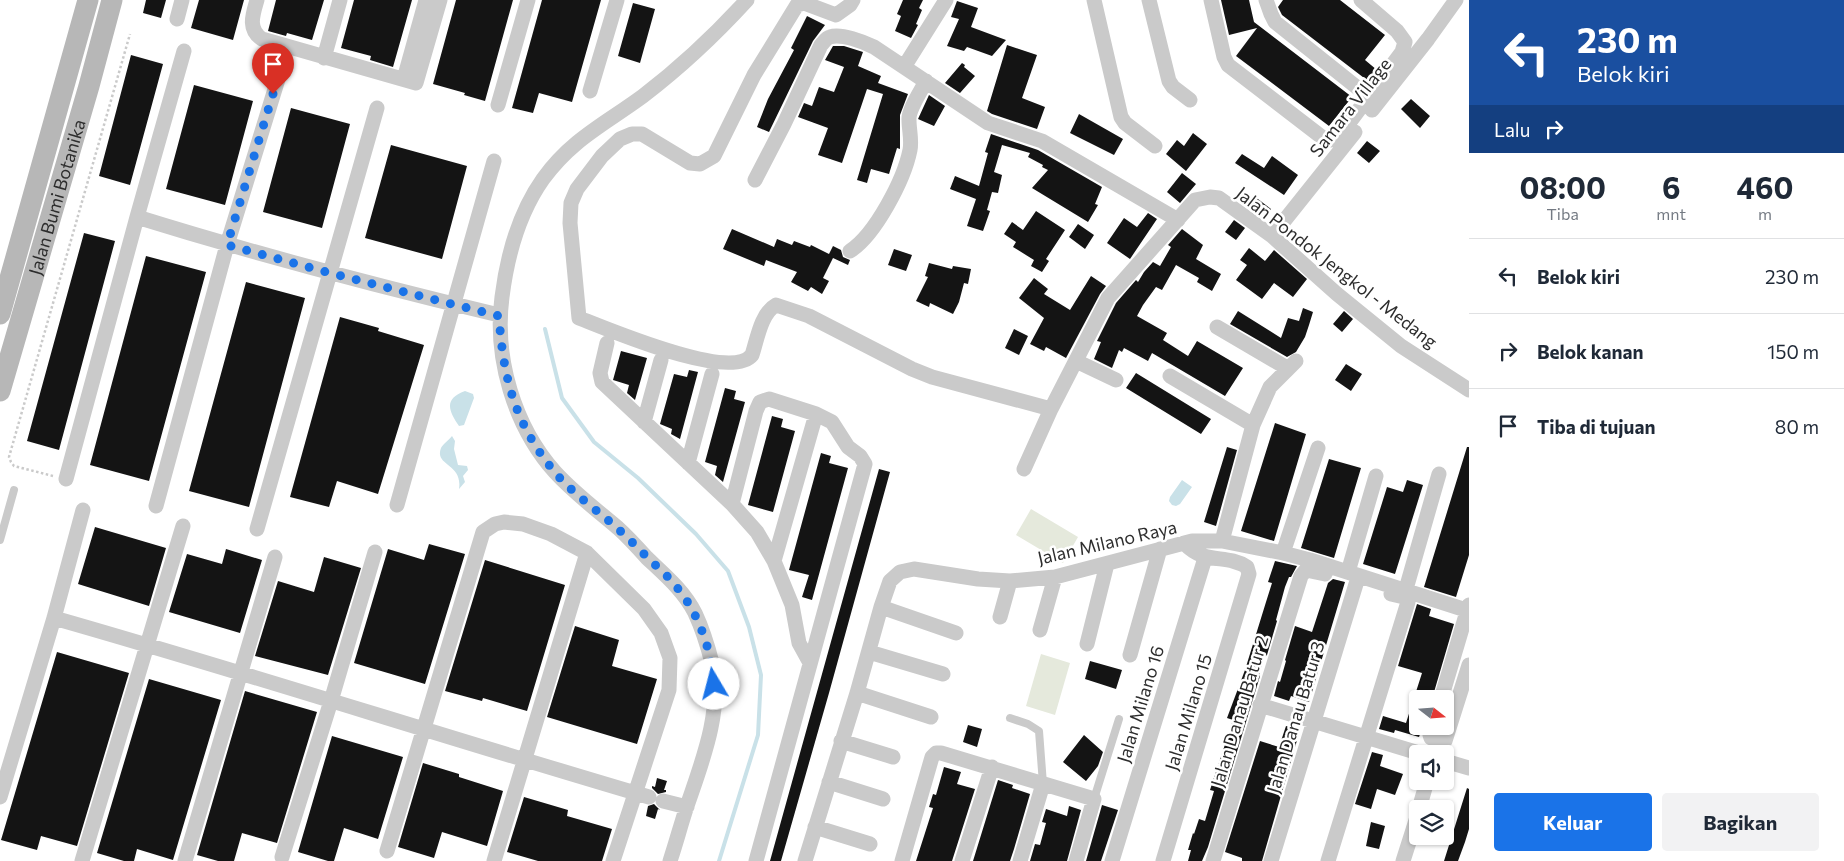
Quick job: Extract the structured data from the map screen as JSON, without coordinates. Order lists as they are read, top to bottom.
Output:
{
  "streets": {
    "main road": ["Jalan Bumi Botanika"],
    "street": [
      "Samara Village",
      "Jalan Pondok Jengkol - Medang",
      "Jalan Milano Raya",
      "Jalan Milano 16",
      "Jalan Danau Batur 2",
      "Jalan Milano 15",
      "Jalan Danau Batur 3"
    ]
  },
  "crossings": [
    ["Samara Village", "Jalan Pondok Jengkol - Medang"],
    ["Jalan Milano Raya", "Jalan Danau Batur 2"],
    ["Jalan Milano Raya", "Jalan Danau Batur 3"],
    ["Jalan Milano 16", "Jalan Milano 15"],
    ["Jalan Danau Batur 2", "Jalan Danau Batur 3"]
  ],
  "north": "right",
  "page": {
    "turn": ["230 m", "Belok kiri"],
    "then": "Lalu",
    "eta": [
      "08:00",
      "Tiba",
      "6",
      "mnt",
      "460",
      "m"
    ],
    "list": [
      {
        "name": "Belok kiri",
        "value": "230 m"
      },
      {
        "name": "Belok kanan",
        "value": "150 m"
      },
      {
        "name": "Tiba di tujuan",
        "value": "80 m"
      }
    ],
    "buttons": ["Keluar", "Bagikan"]
  }
}
